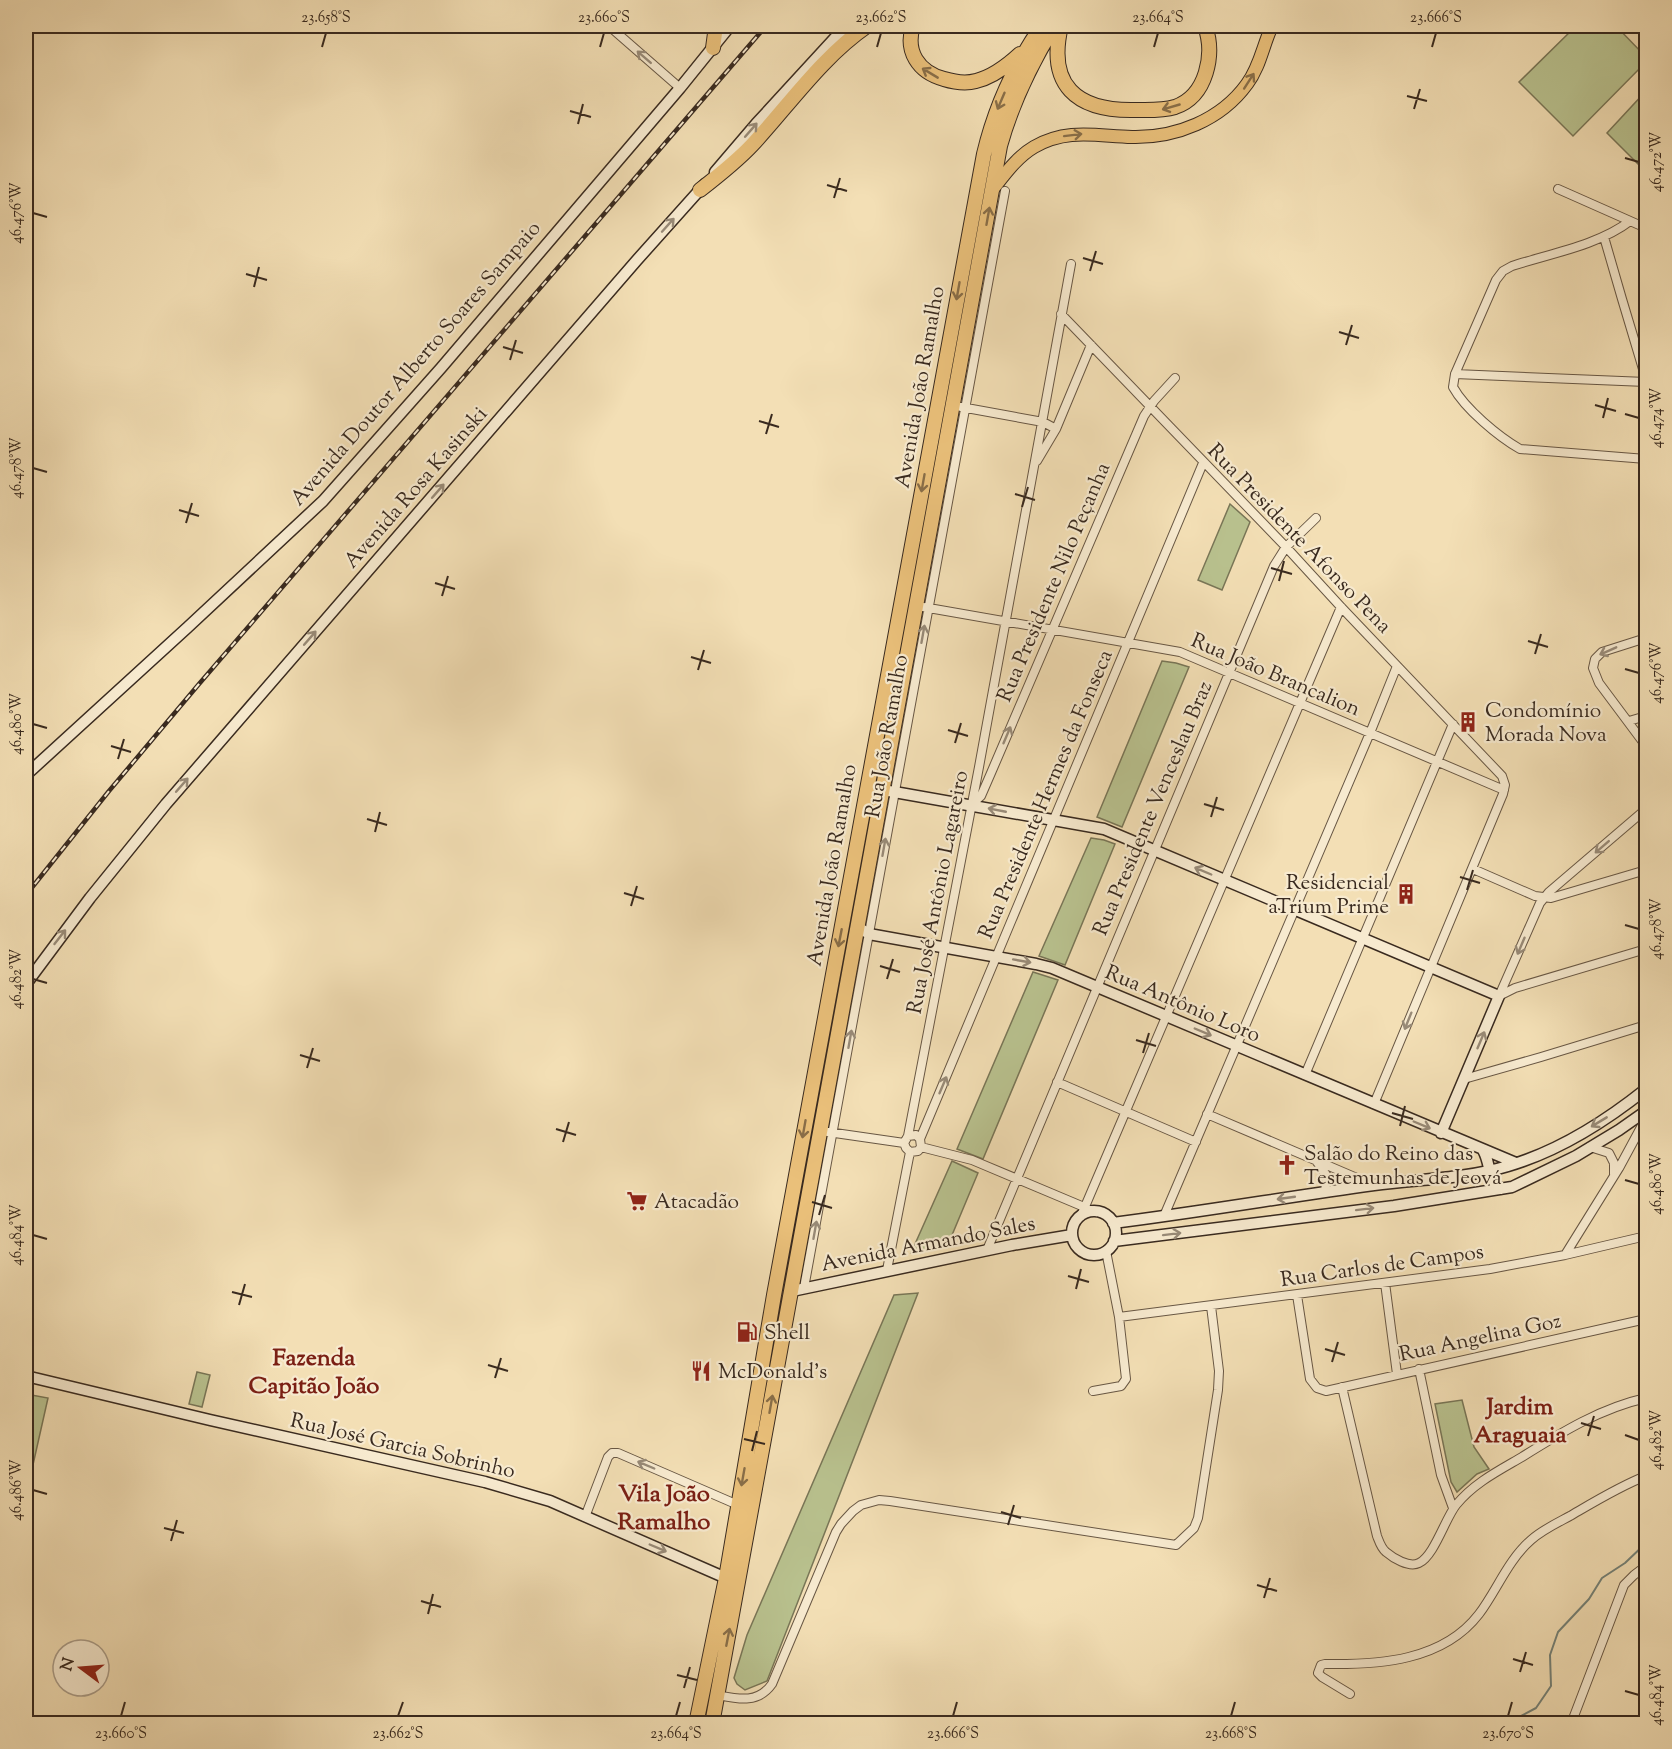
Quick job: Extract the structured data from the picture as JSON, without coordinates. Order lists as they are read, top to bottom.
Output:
{
  "streets": {
    "highway": ["Avenida João Ramalho"],
    "street": [
      "Avenida Doutor Alberto Soares Sampaio",
      "Avenida Rosa Kasinski",
      "Rua Presidente Afonso Pena",
      "Rua Presidente Nilo Peçanha",
      "Rua João Brancalion",
      "Rua Presidente Hermes da Fonseca",
      "Rua Presidente Venceslau Braz",
      "Rua José Antônio Lagareiro",
      "Rua Antônio Loro",
      "Avenida Armando Sales",
      "Rua Carlos de Campos",
      "Rua Angelina Goz",
      "Rua José Garcia Sobrinho"
    ]
  },
  "crossings": [
    ["Avenida João Ramalho", "Rua João Brancalion"],
    ["Avenida João Ramalho", "Rua Antônio Loro"],
    ["Avenida João Ramalho", "Avenida Armando Sales"],
    ["Avenida João Ramalho", "Rua José Garcia Sobrinho"],
    ["Rua Presidente Afonso Pena", "Rua Presidente Nilo Peçanha"],
    ["Rua Presidente Afonso Pena", "Rua João Brancalion"],
    ["Rua Presidente Afonso Pena", "Rua Presidente Hermes da Fonseca"],
    ["Rua Presidente Afonso Pena", "Rua Presidente Venceslau Braz"],
    ["Rua Presidente Afonso Pena", "Rua José Antônio Lagareiro"],
    ["Rua Presidente Nilo Peçanha", "Rua João Brancalion"],
    ["Rua Presidente Nilo Peçanha", "Rua José Antônio Lagareiro"],
    ["Rua João Brancalion", "Rua Presidente Hermes da Fonseca"],
    ["Rua João Brancalion", "Rua Presidente Venceslau Braz"],
    ["Rua João Brancalion", "Rua José Antônio Lagareiro"],
    ["Rua Presidente Hermes da Fonseca", "Rua José Antônio Lagareiro"],
    ["Rua Presidente Hermes da Fonseca", "Rua Antônio Loro"],
    ["Rua Presidente Venceslau Braz", "Rua Antônio Loro"],
    ["Rua Presidente Venceslau Braz", "Avenida Armando Sales"],
    ["Rua José Antônio Lagareiro", "Rua Antônio Loro"],
    ["Rua Carlos de Campos", "Rua Angelina Goz"]
  ],
  "one_way": ["Avenida Rosa Kasinski", "Rua Antônio Loro"],
  "districts": ["Fazenda Capitão João", "Jardim Araguaia", "Vila João Ramalho"],
  "places": {
    "building": ["Condomínio Morada Nova", "Residencial aTrium Prime"],
    "church": ["Salão do Reino das Testemunhas de Jeová"],
    "supermarket": ["Atacadão"],
    "fuel station": ["Shell"],
    "restaurant": ["McDonald's"]
  },
  "north": "left",
  "coordinates": [
    "23.658°S",
    "23.660°S",
    "23.662°S",
    "23.664°S",
    "23.666°S",
    "46.472°W",
    "46.476°W",
    "46.474°W",
    "46.478°W",
    "46.480°W",
    "46.482°W",
    "46.484°W",
    "46.486°W",
    "23.668°S",
    "23.670°S"
  ]
}
